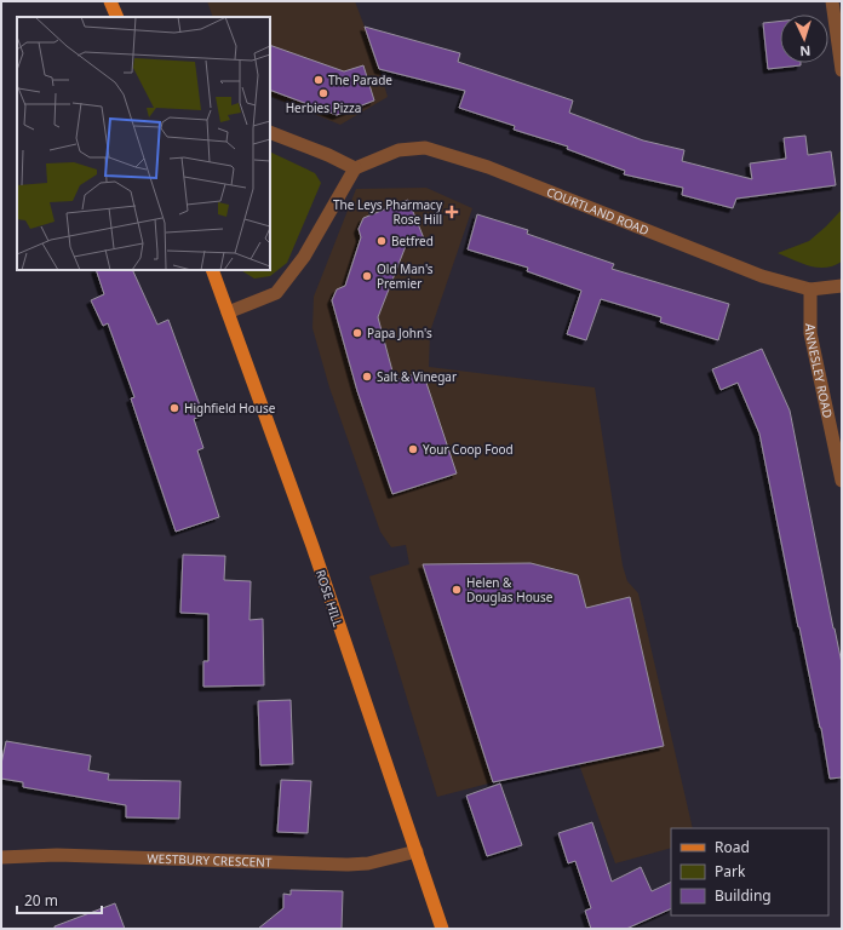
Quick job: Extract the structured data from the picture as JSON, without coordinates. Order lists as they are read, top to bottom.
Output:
{
  "streets": {
    "main road": ["ROSE HILL"],
    "street": ["COURTLAND ROAD", "ANNESLEY ROAD", "WESTBURY CRESCENT"]
  },
  "crossings": [
    ["COURTLAND ROAD", "ANNESLEY ROAD"],
    ["ROSE HILL", "WESTBURY CRESCENT"]
  ],
  "places": {
    "other": [
      "The Parade",
      "Herbies Pizza",
      "Betfred",
      "Old Man's Premier",
      "Papa John's",
      "Salt & Vinegar",
      "Highfield House",
      "Your Coop Food",
      "Helen & Douglas House"
    ],
    "health": ["The Leys Pharmacy Rose Hill"]
  },
  "legend": ["Road", "Park", "Building"],
  "scale_bar": "20 m",
  "north": "bottom"
}
